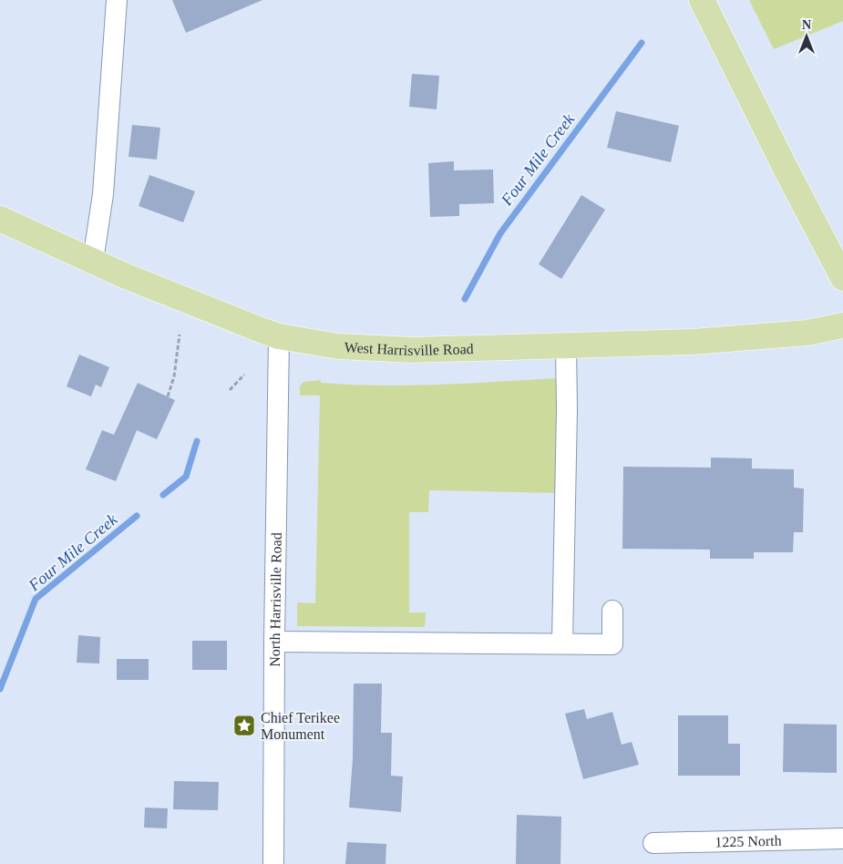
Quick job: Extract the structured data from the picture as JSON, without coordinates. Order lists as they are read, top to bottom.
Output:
{
  "streets": {
    "main road": ["West Harrisville Road"],
    "street": ["North Harrisville Road", "1225 North"]
  },
  "crossings": [
    ["West Harrisville Road", "North Harrisville Road"]
  ],
  "water": ["Four Mile Creek"],
  "places": {
    "place": ["Chief Terikee Monument"]
  },
  "north": "top"
}
